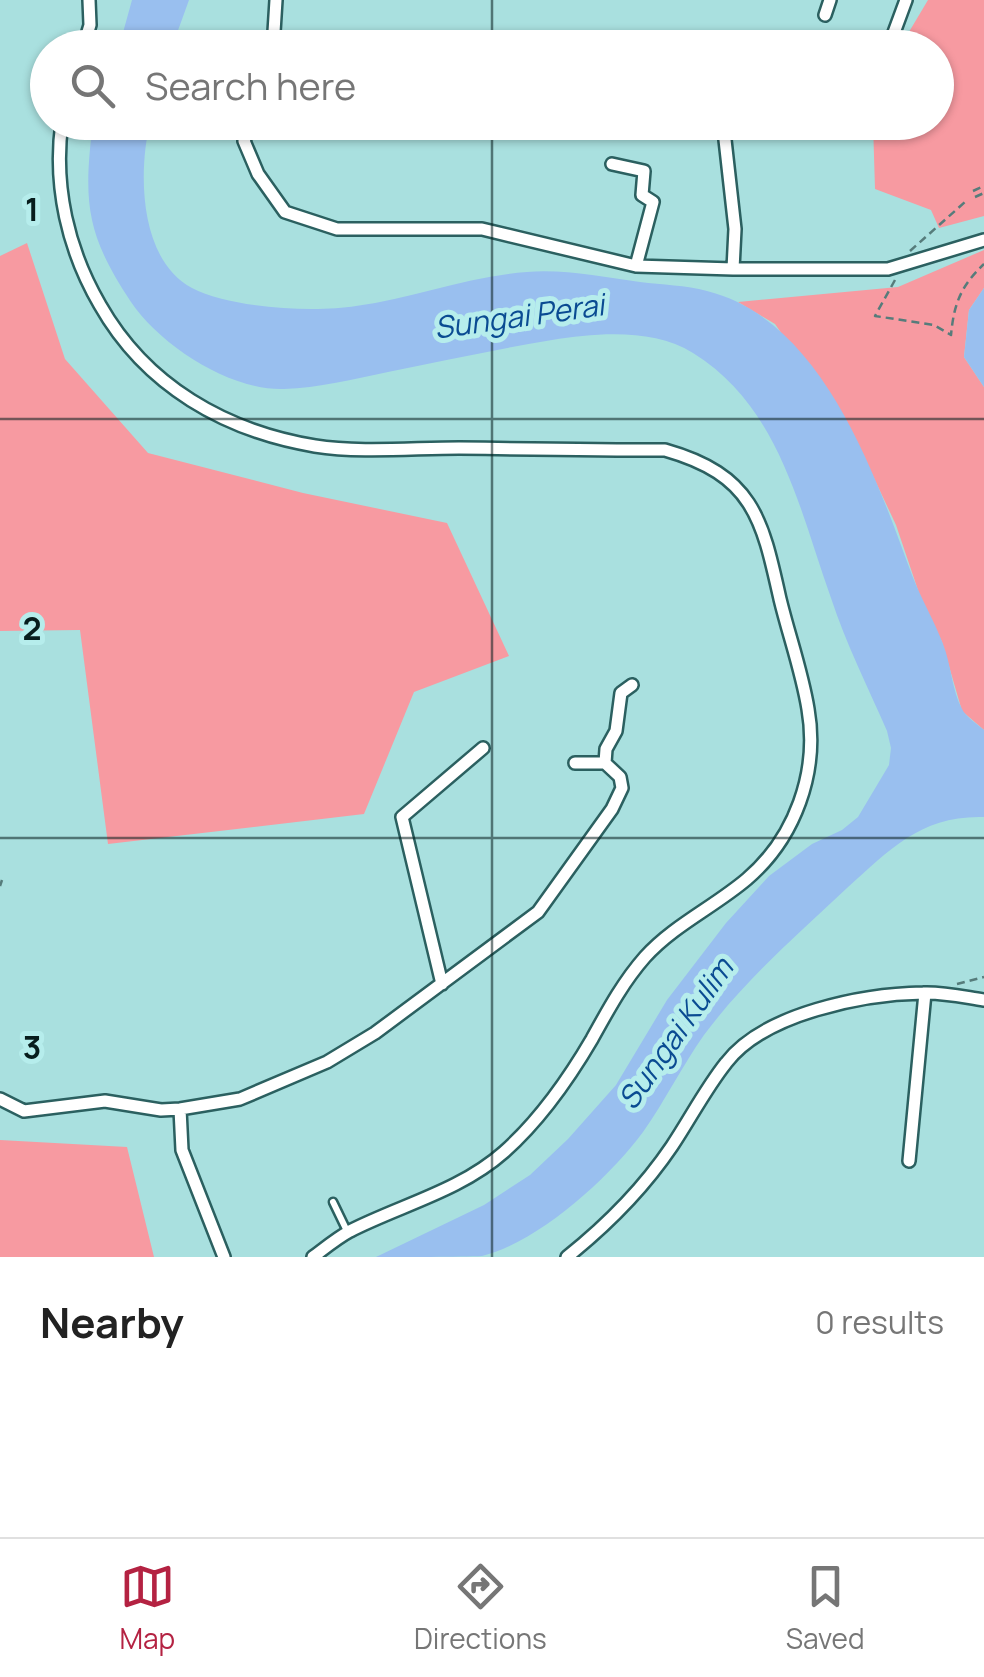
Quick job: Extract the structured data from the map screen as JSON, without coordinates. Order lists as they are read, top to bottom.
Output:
{
  "water": ["Sungai Perai", "Sungai Kulim"],
  "page": {
    "search": "Search here",
    "heading": ["Nearby", "0 results"],
    "nav": ["Map", "Directions", "Saved"]
  },
  "grid": {
    "rows": ["1", "2", "3"]
  }
}
